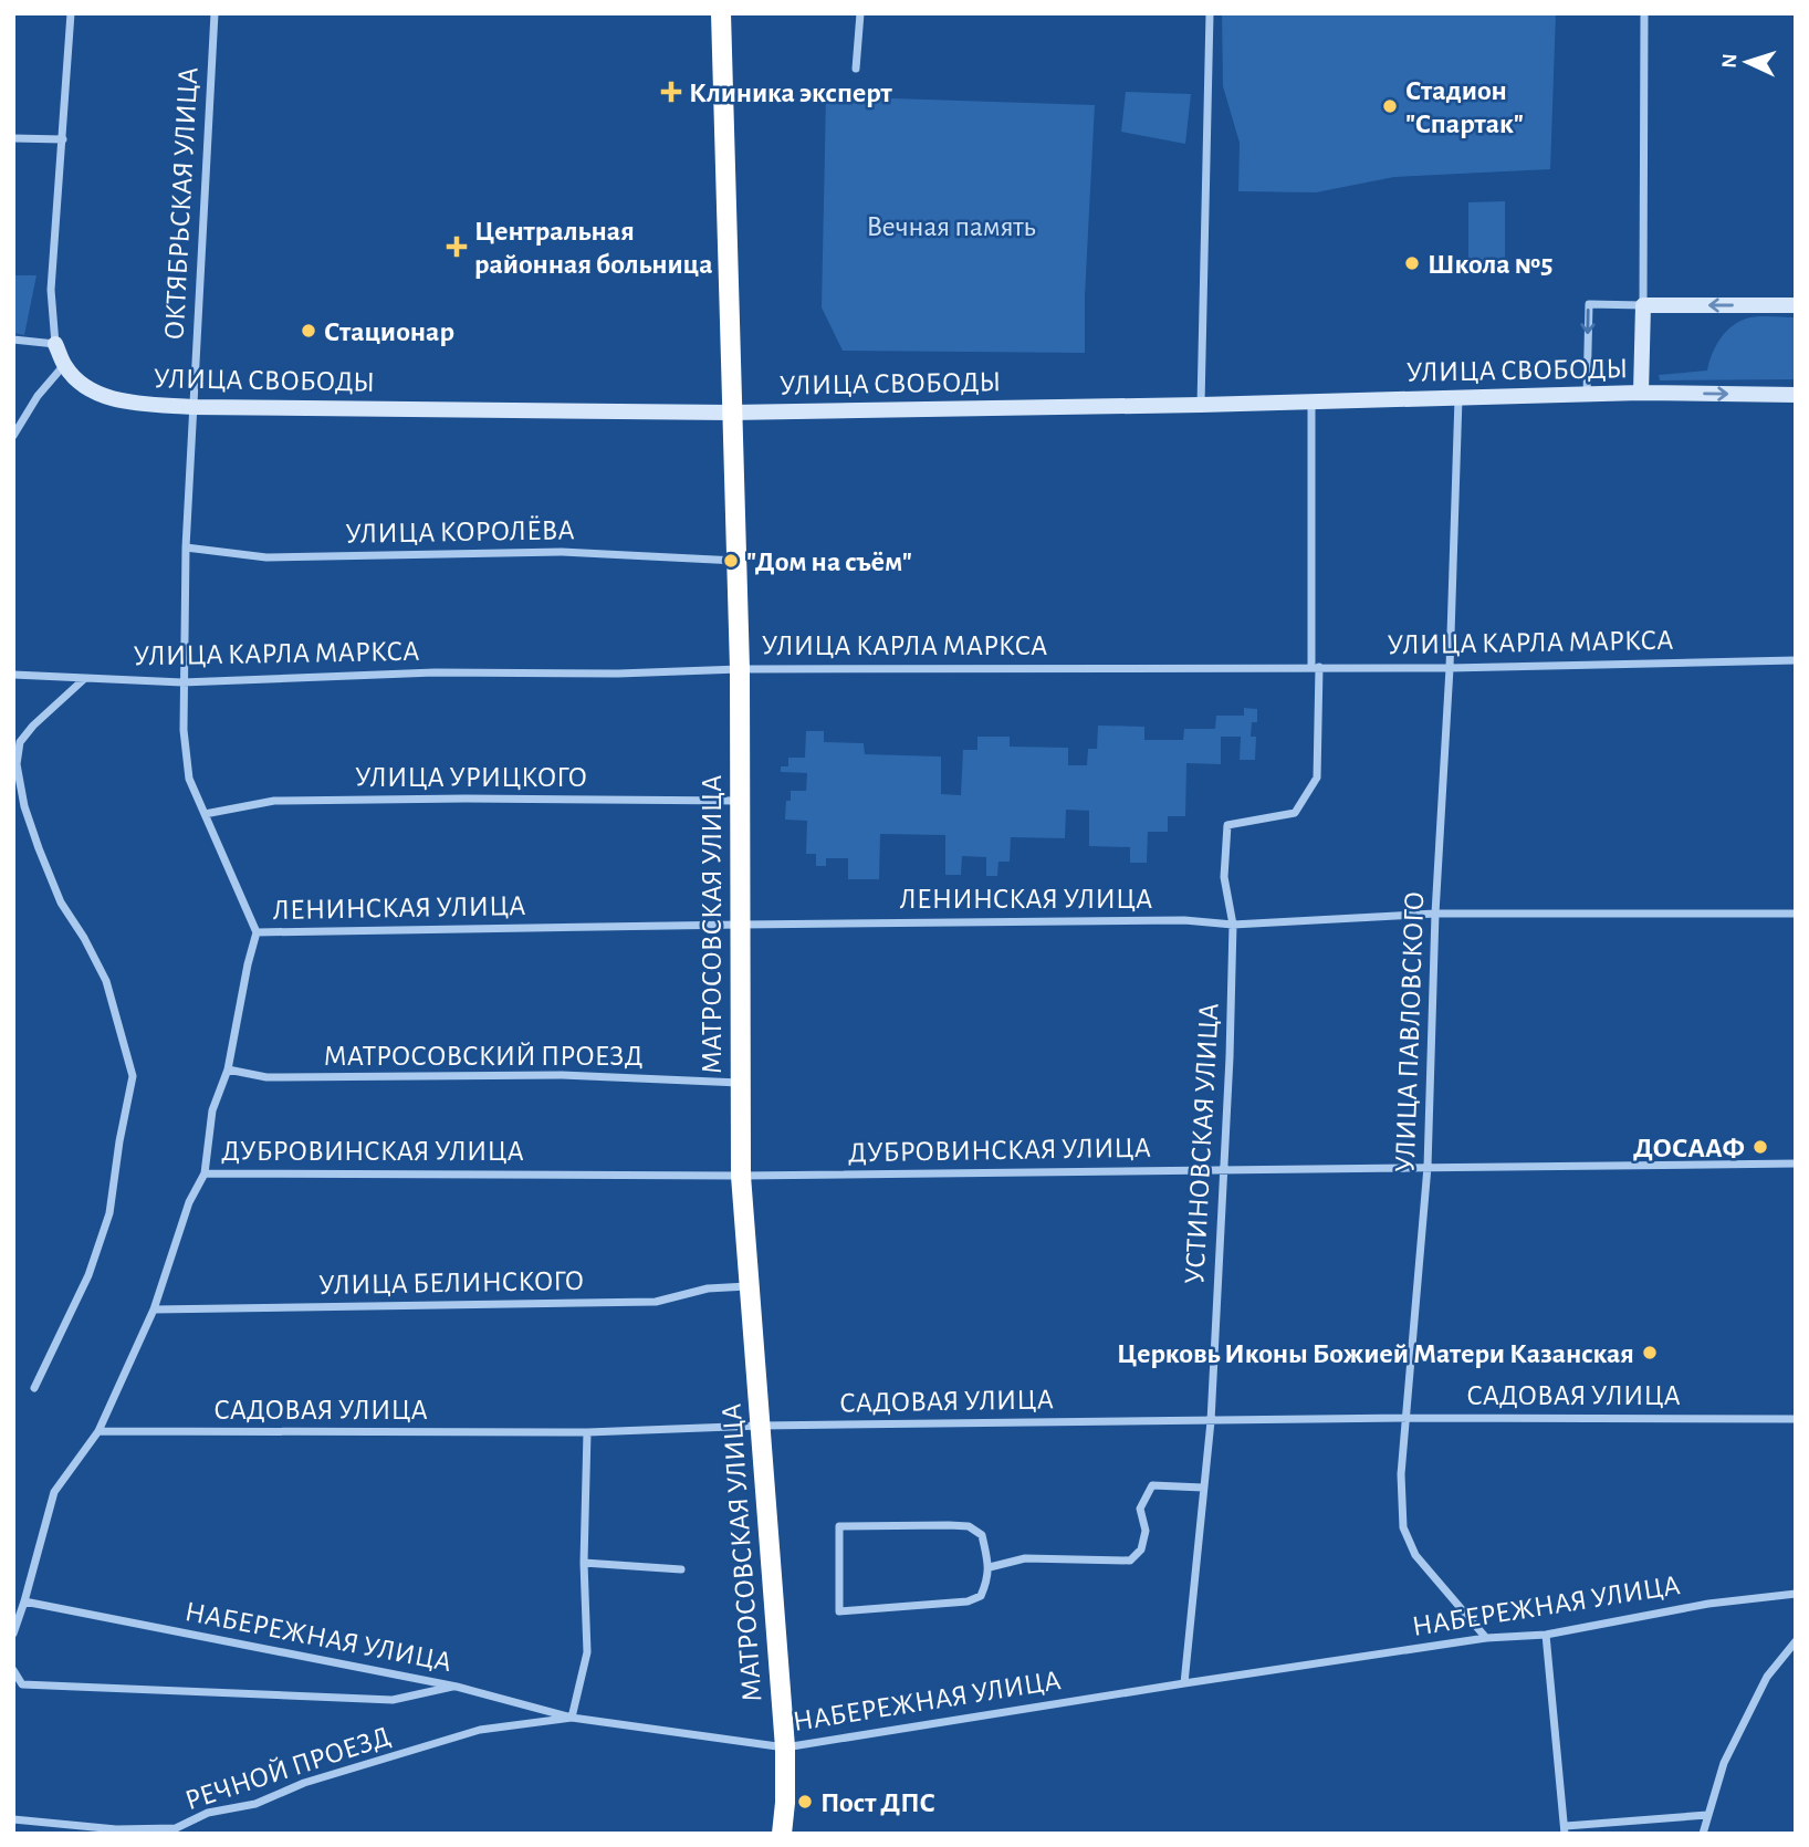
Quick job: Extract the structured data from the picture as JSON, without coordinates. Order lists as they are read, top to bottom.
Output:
{
  "streets": {
    "highway": ["МАТРОСОВСКАЯ УЛИЦА"],
    "main road": ["УЛИЦА СВОБОДЫ"],
    "street": [
      "ОКТЯБРЬСКАЯ УЛИЦА",
      "УЛИЦА КОРОЛЁВА",
      "УЛИЦА КАРЛА МАРКСА",
      "УЛИЦА УРИЦКОГО",
      "ЛЕНИНСКАЯ УЛИЦА",
      "УЛИЦА ПАВЛОВСКОГО",
      "МАТРОСОВСКИЙ ПРОЕЗД",
      "УСТИНОВСКАЯ УЛИЦА",
      "ДУБРОВИНСКАЯ УЛИЦА",
      "УЛИЦА БЕЛИНСКОГО",
      "САДОВАЯ УЛИЦА",
      "НАБЕРЕЖНАЯ УЛИЦА",
      "РЕЧНОЙ ПРОЕЗД"
    ]
  },
  "crossings": [
    ["ОКТЯБРЬСКАЯ УЛИЦА", "УЛИЦА СВОБОДЫ"],
    ["ОКТЯБРЬСКАЯ УЛИЦА", "УЛИЦА КОРОЛЁВА"],
    ["ОКТЯБРЬСКАЯ УЛИЦА", "УЛИЦА КАРЛА МАРКСА"],
    ["ОКТЯБРЬСКАЯ УЛИЦА", "УЛИЦА УРИЦКОГО"],
    ["ОКТЯБРЬСКАЯ УЛИЦА", "ЛЕНИНСКАЯ УЛИЦА"],
    ["УЛИЦА СВОБОДЫ", "МАТРОСОВСКАЯ УЛИЦА"],
    ["УЛИЦА СВОБОДЫ", "УЛИЦА ПАВЛОВСКОГО"],
    ["УЛИЦА СВОБОДЫ", "УСТИНОВСКАЯ УЛИЦА"],
    ["УЛИЦА КОРОЛЁВА", "МАТРОСОВСКАЯ УЛИЦА"],
    ["УЛИЦА КАРЛА МАРКСА", "МАТРОСОВСКАЯ УЛИЦА"],
    ["УЛИЦА КАРЛА МАРКСА", "УЛИЦА ПАВЛОВСКОГО"],
    ["УЛИЦА КАРЛА МАРКСА", "УСТИНОВСКАЯ УЛИЦА"],
    ["УЛИЦА УРИЦКОГО", "МАТРОСОВСКАЯ УЛИЦА"],
    ["ЛЕНИНСКАЯ УЛИЦА", "МАТРОСОВСКАЯ УЛИЦА"],
    ["ЛЕНИНСКАЯ УЛИЦА", "УЛИЦА ПАВЛОВСКОГО"],
    ["ЛЕНИНСКАЯ УЛИЦА", "УСТИНОВСКАЯ УЛИЦА"],
    ["МАТРОСОВСКАЯ УЛИЦА", "МАТРОСОВСКИЙ ПРОЕЗД"],
    ["МАТРОСОВСКАЯ УЛИЦА", "ДУБРОВИНСКАЯ УЛИЦА"],
    ["МАТРОСОВСКАЯ УЛИЦА", "УЛИЦА БЕЛИНСКОГО"],
    ["МАТРОСОВСКАЯ УЛИЦА", "САДОВАЯ УЛИЦА"],
    ["МАТРОСОВСКАЯ УЛИЦА", "НАБЕРЕЖНАЯ УЛИЦА"],
    ["УЛИЦА ПАВЛОВСКОГО", "ДУБРОВИНСКАЯ УЛИЦА"],
    ["УЛИЦА ПАВЛОВСКОГО", "САДОВАЯ УЛИЦА"],
    ["УЛИЦА ПАВЛОВСКОГО", "НАБЕРЕЖНАЯ УЛИЦА"],
    ["УСТИНОВСКАЯ УЛИЦА", "ДУБРОВИНСКАЯ УЛИЦА"],
    ["УСТИНОВСКАЯ УЛИЦА", "САДОВАЯ УЛИЦА"],
    ["УСТИНОВСКАЯ УЛИЦА", "НАБЕРЕЖНАЯ УЛИЦА"],
    ["НАБЕРЕЖНАЯ УЛИЦА", "РЕЧНОЙ ПРОЕЗД"]
  ],
  "parks": ["Вечная память"],
  "places": {
    "health": ["Клиника эксперт", "Центральная районная больница"],
    "other": [
      "Стадион \"Спартак\"",
      "Школа №5",
      "Стационар",
      "\"Дом на съём\"",
      "ДОСААФ",
      "Церковь Иконы Божией Матери Казанская",
      "Пост ДПС"
    ]
  },
  "north": "left"
}
